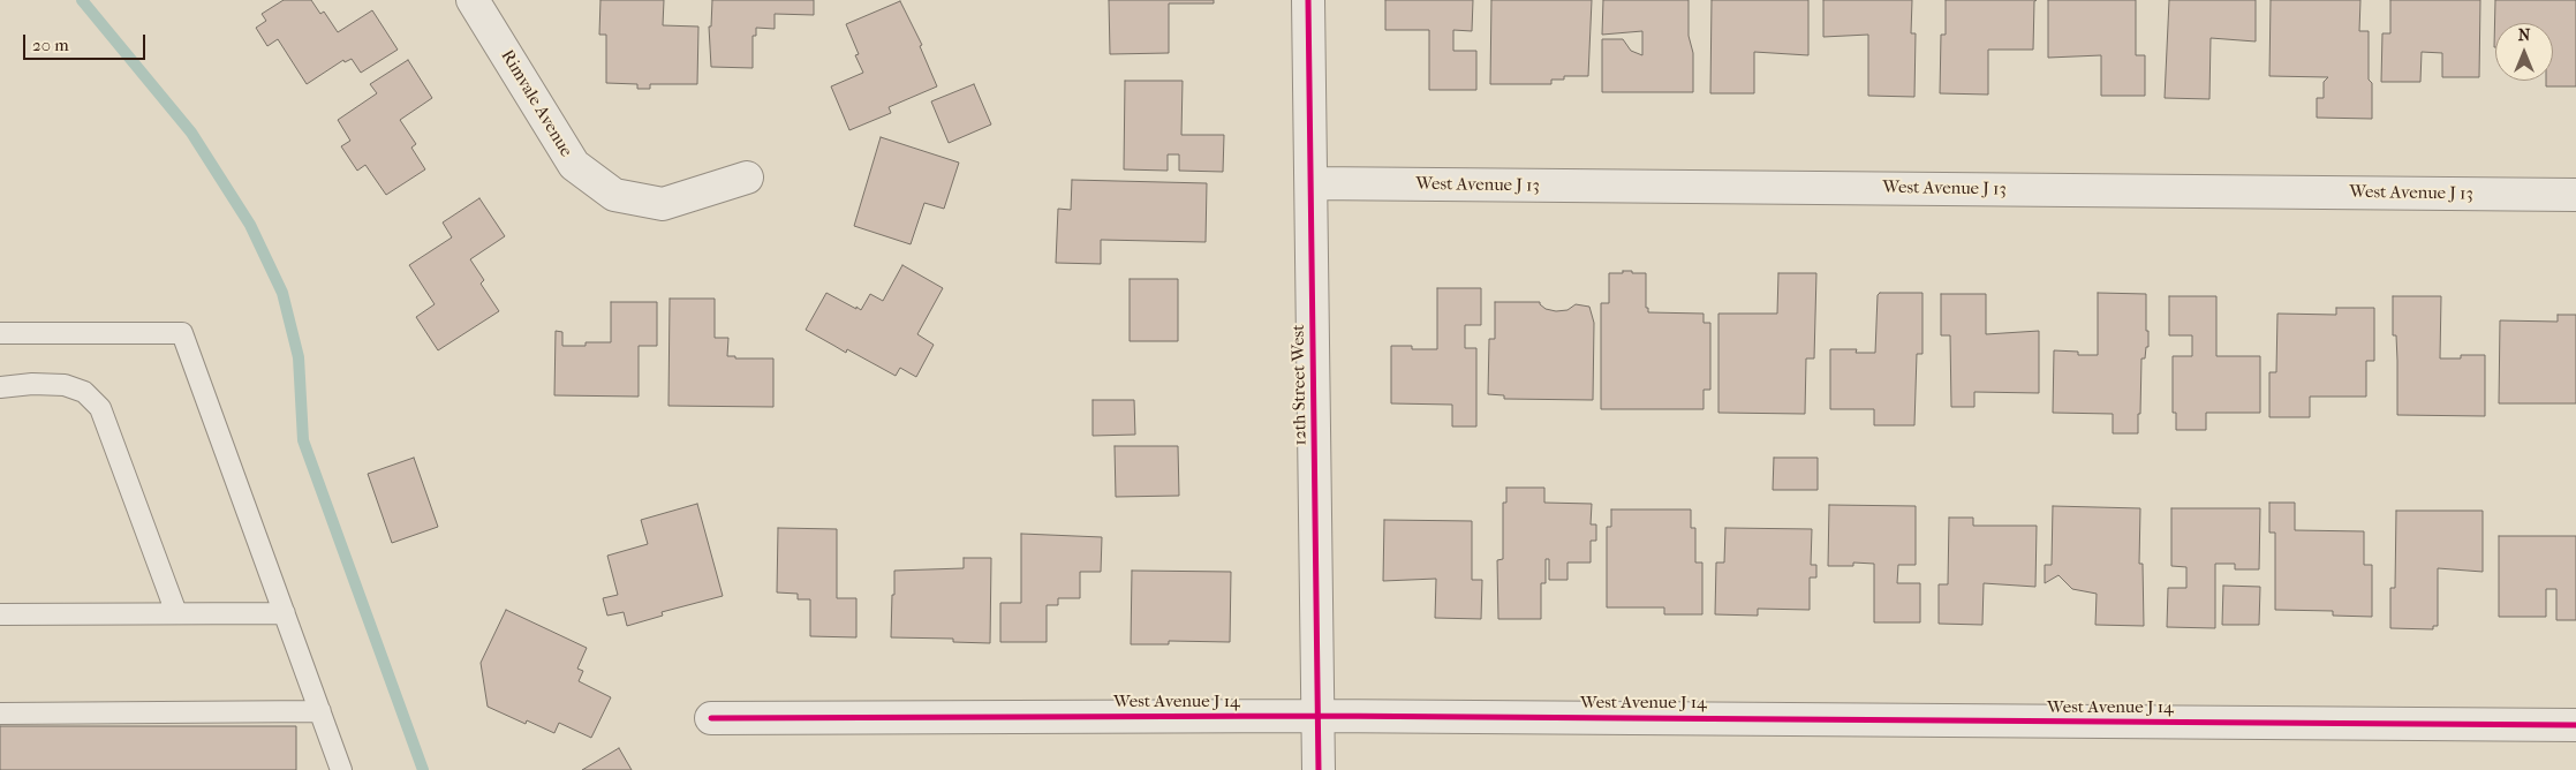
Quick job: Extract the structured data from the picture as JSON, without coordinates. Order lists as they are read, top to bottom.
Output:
{
  "streets": {
    "street": [
      "Rimvale Avenue",
      "West Avenue J 13",
      "12th Street West",
      "West Avenue J 14"
    ]
  },
  "crossings": [
    ["West Avenue J 13", "12th Street West"],
    ["12th Street West", "West Avenue J 14"]
  ],
  "scale_bar": "20 m",
  "north": "top"
}
